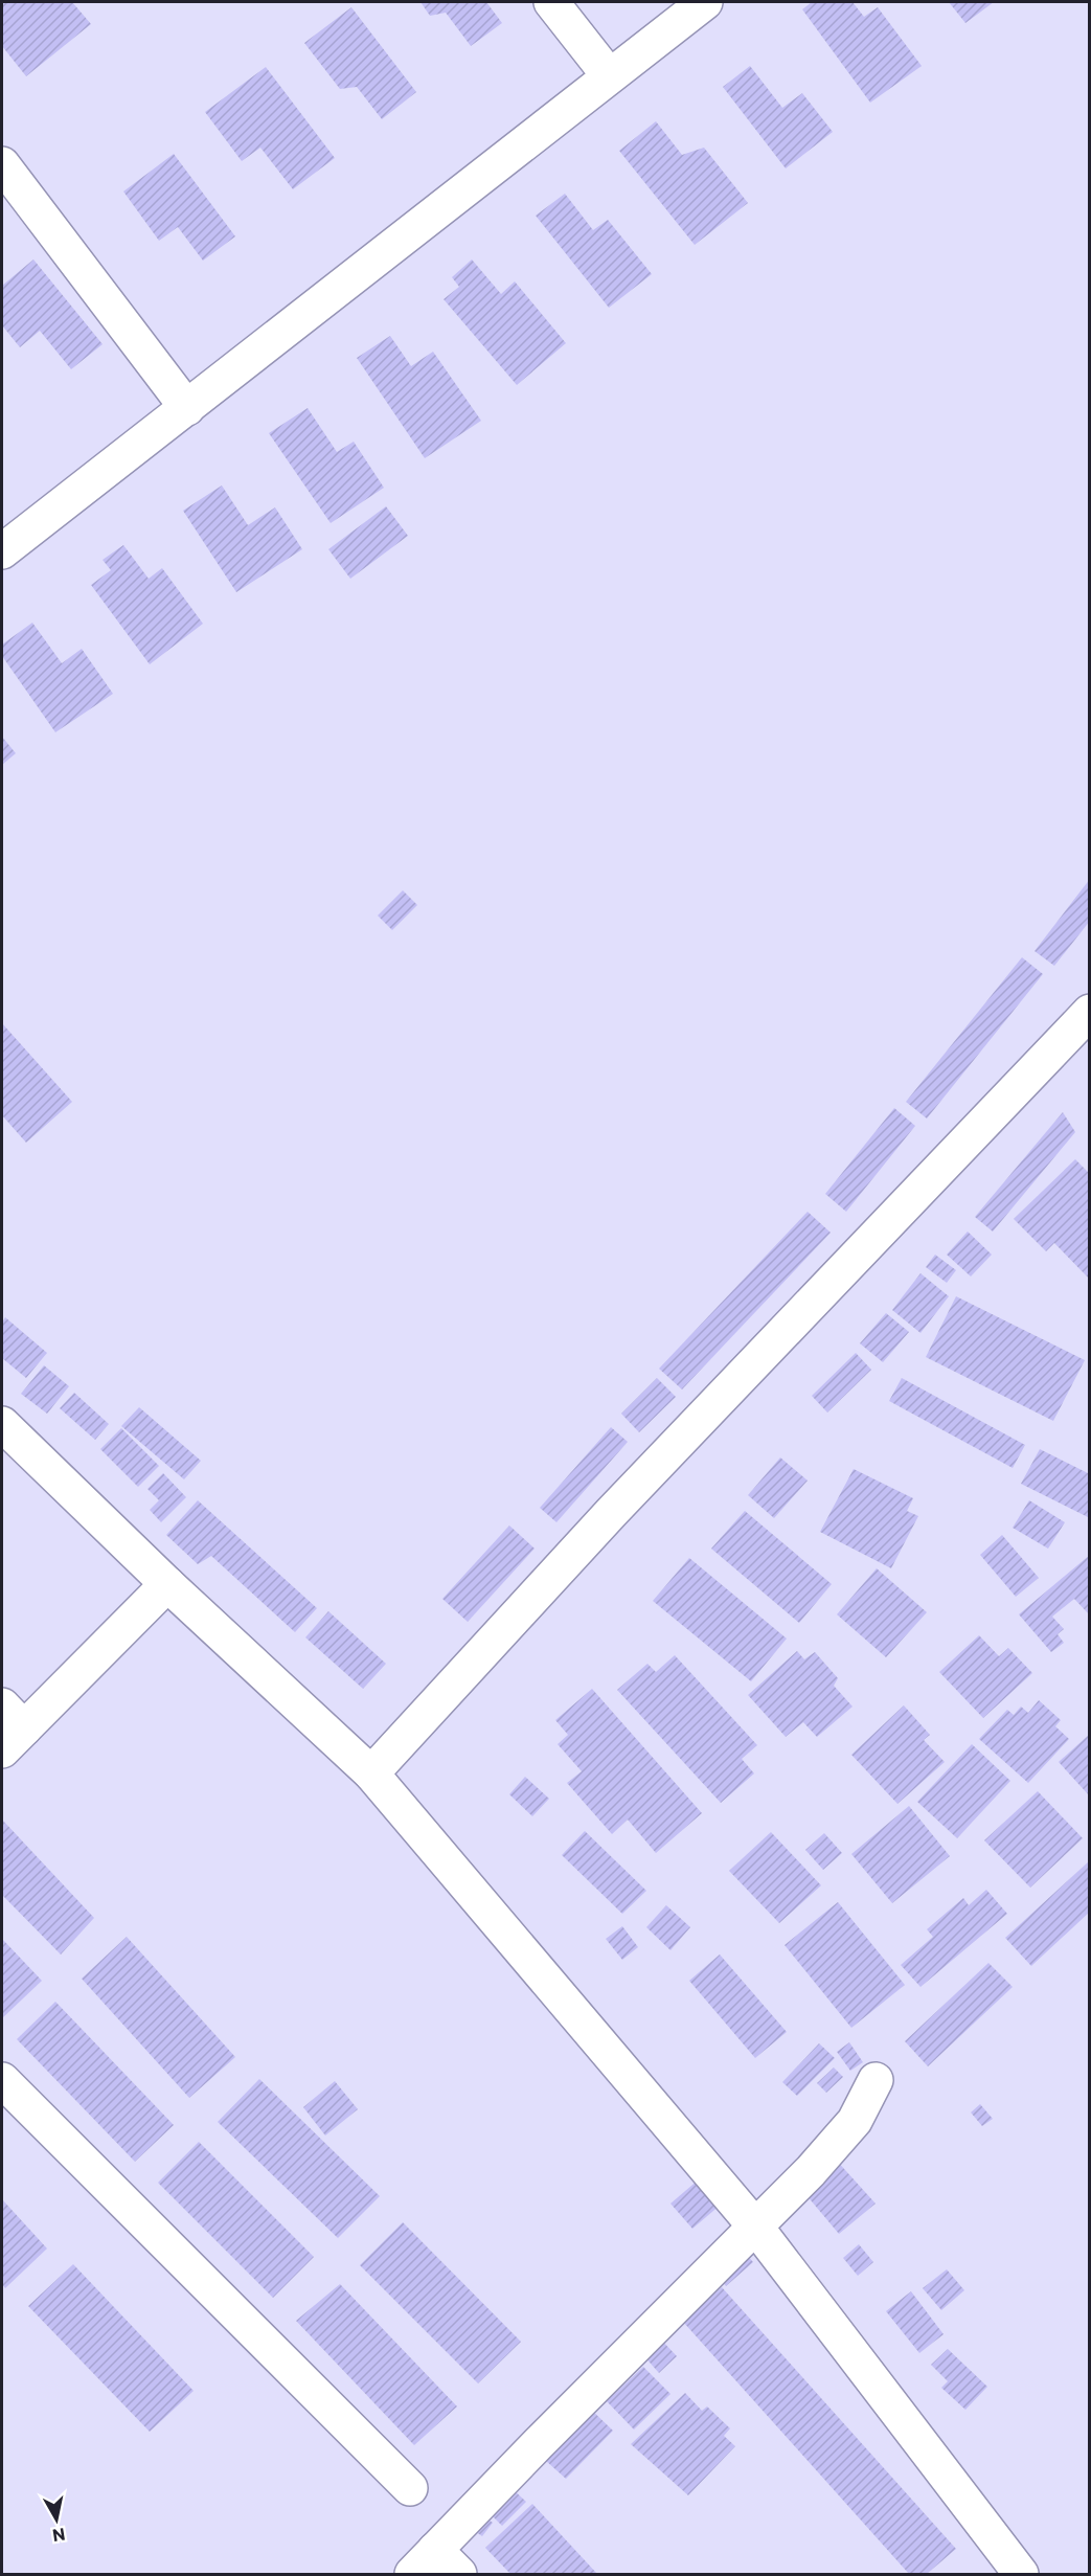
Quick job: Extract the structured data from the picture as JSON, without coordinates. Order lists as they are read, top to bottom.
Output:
{
  "north": "bottom"
}
